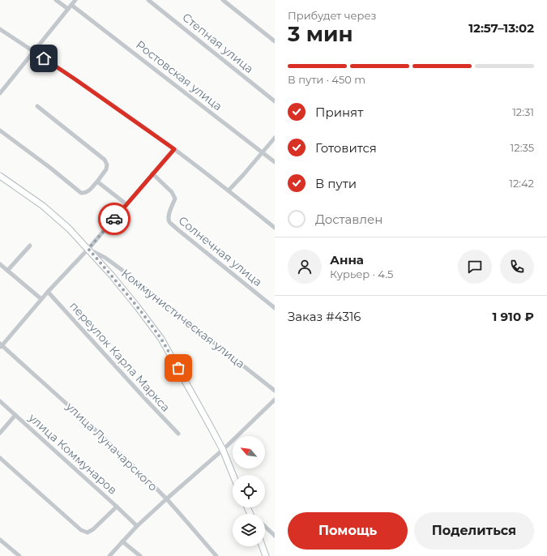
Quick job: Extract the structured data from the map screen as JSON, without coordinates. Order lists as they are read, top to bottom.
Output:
{
  "streets": {
    "main road": ["Коммунистическая улица"],
    "street": [
      "Степная улица",
      "Ростовская улица",
      "Солнечная улица",
      "переулок Карла Маркса",
      "улица Луначарского",
      "улица Коммунаров"
    ]
  },
  "north": "top left",
  "page": {
    "heading": ["3 мин", "Прибудет через", "12:57–13:02"],
    "panel": [
      "Анна",
      "Курьер · 4.5",
      "Заказ #4316",
      "1 910 ₽"
    ],
    "bar": "В пути · 450 m",
    "list": [
      ["Принят", "12:31"],
      ["Готовится", "12:35"],
      ["В пути", "12:42"],
      "Доставлен"
    ],
    "buttons": ["Помощь", "Поделиться"]
  }
}
